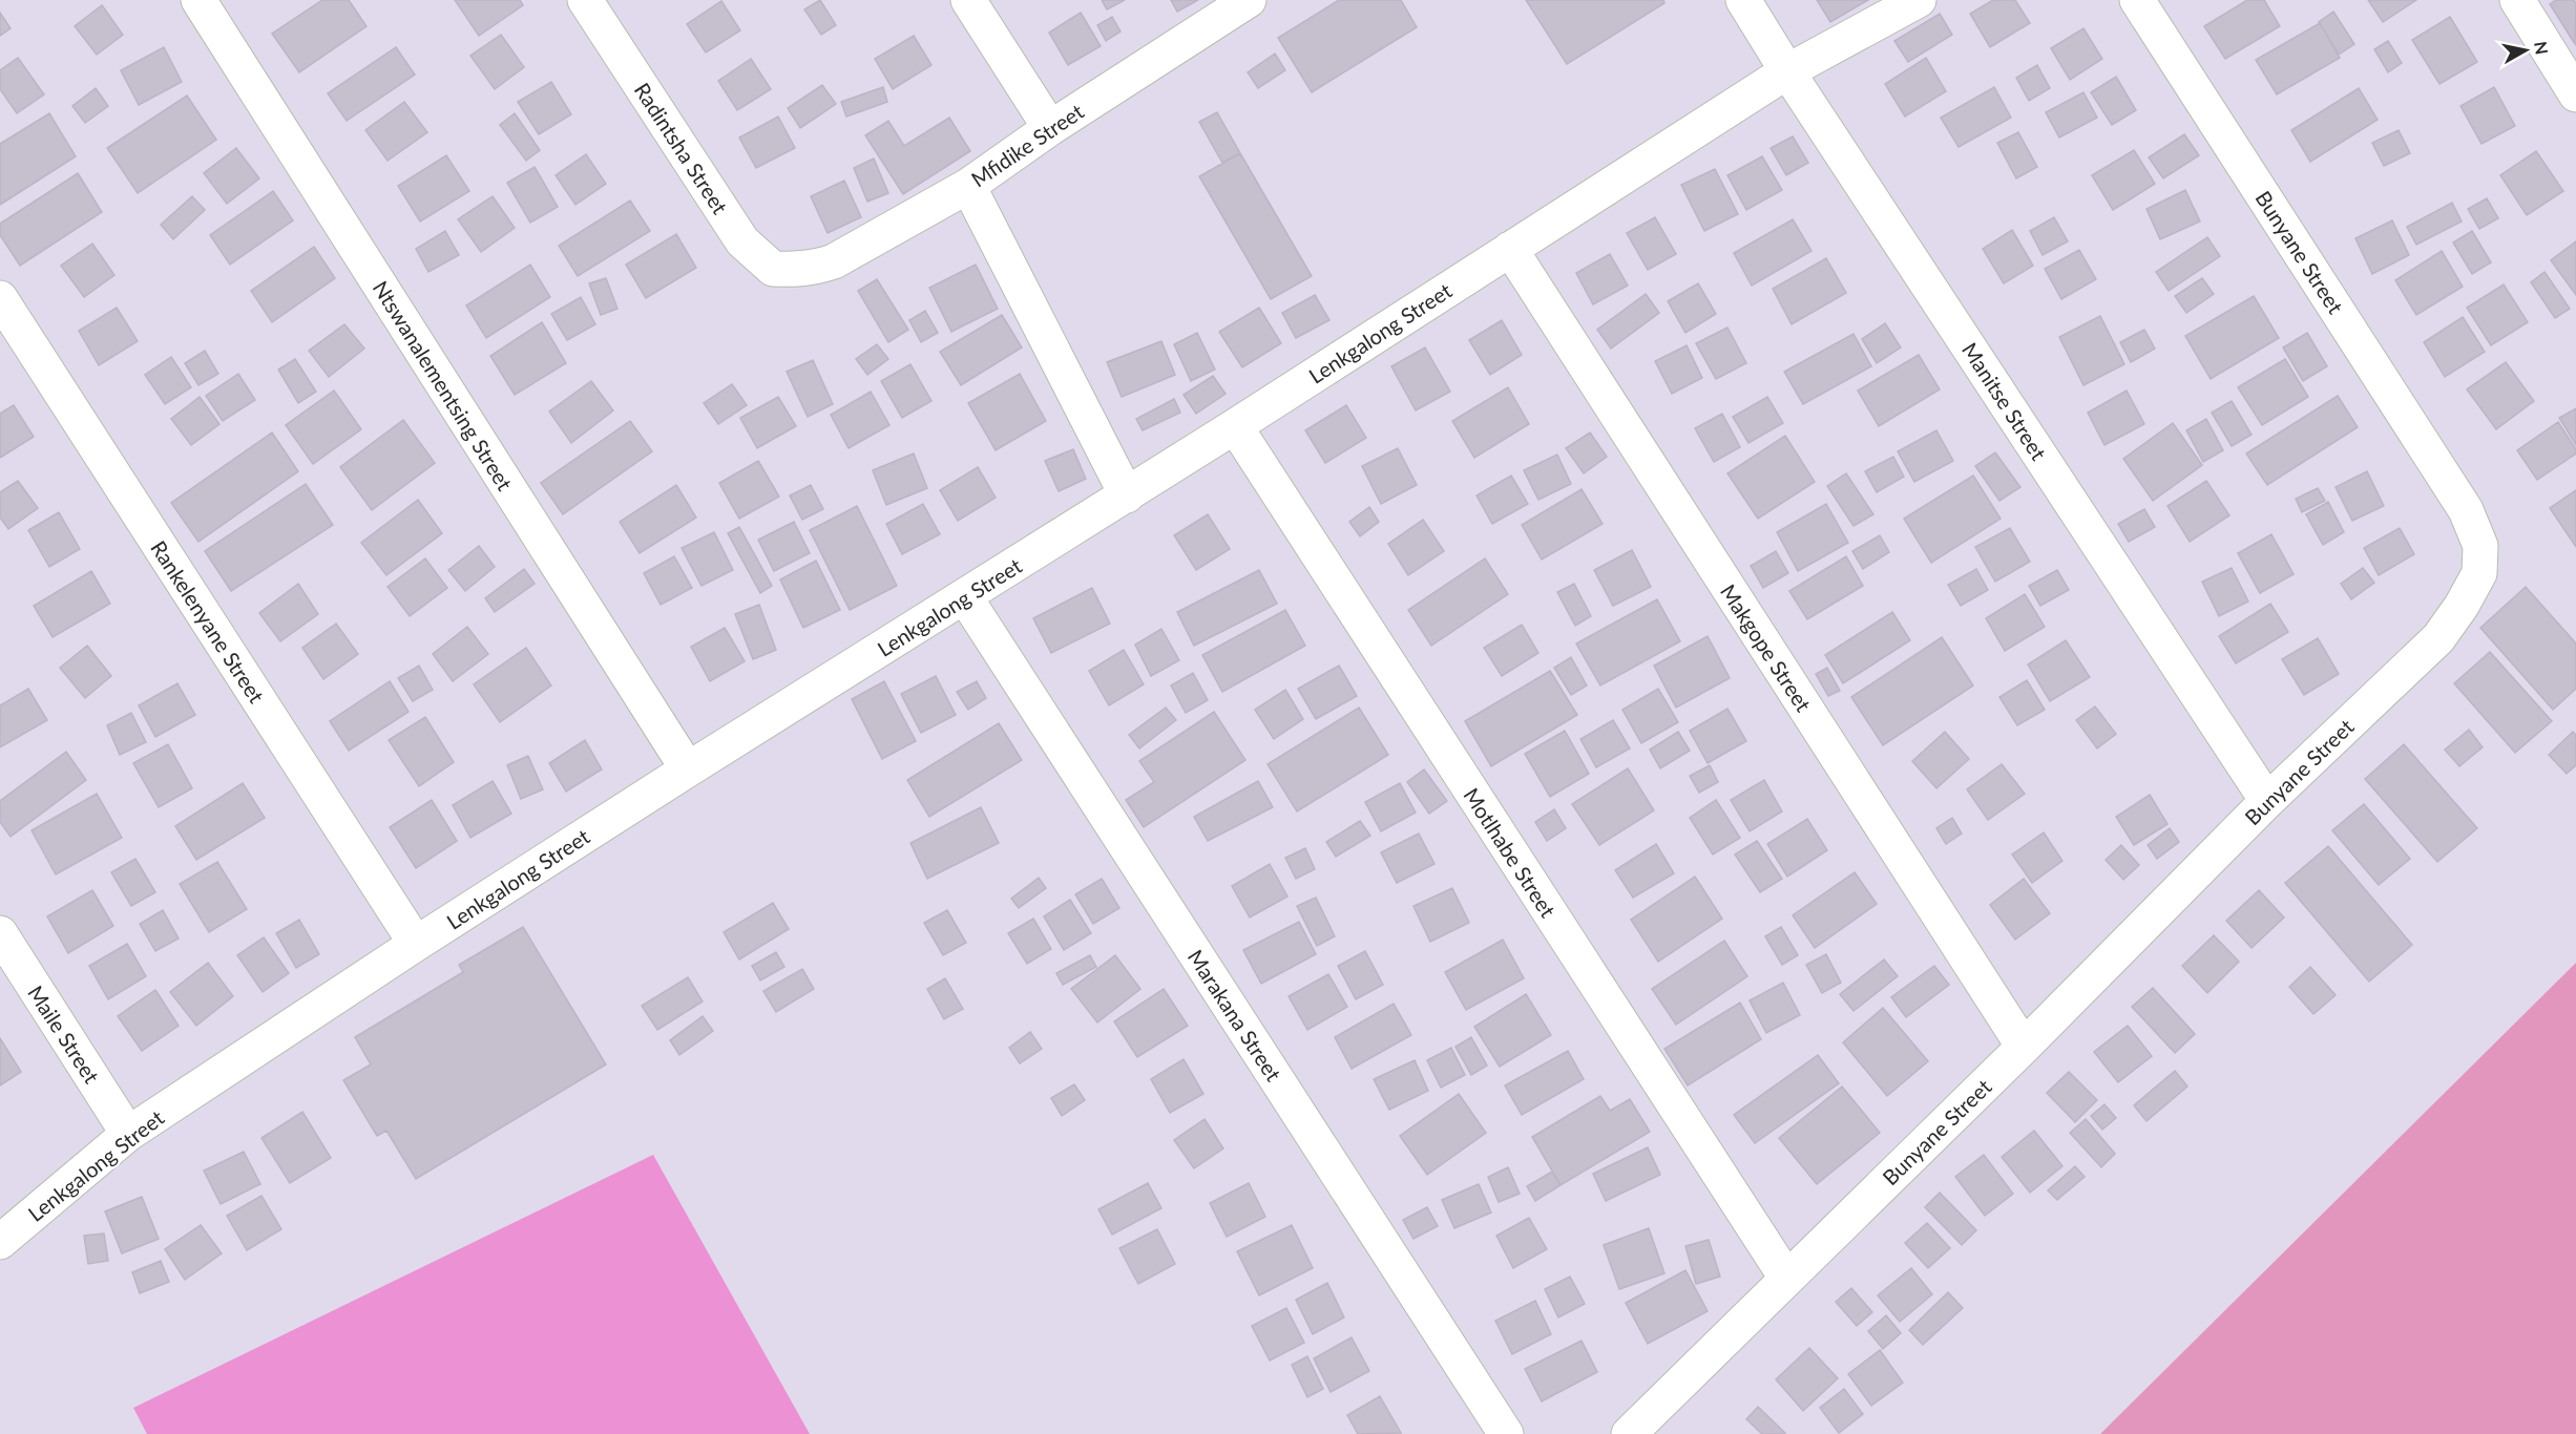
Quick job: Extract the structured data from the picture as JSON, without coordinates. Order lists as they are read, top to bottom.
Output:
{
  "streets": {
    "street": [
      "Mfidike Street",
      "Radintsha Street",
      "Bunyane Street",
      "Lenkgalong Street",
      "Ntswanalementsing Street",
      "Manitse Street",
      "Rankelenyane Street",
      "Makgope Street",
      "Motlhabe Street",
      "Marakana Street",
      "Maile Street"
    ]
  },
  "crossings": [
    ["Mfidike Street", "Radintsha Street"],
    ["Bunyane Street", "Manitse Street"],
    ["Bunyane Street", "Makgope Street"],
    ["Bunyane Street", "Motlhabe Street"],
    ["Lenkgalong Street", "Ntswanalementsing Street"],
    ["Lenkgalong Street", "Manitse Street"],
    ["Lenkgalong Street", "Rankelenyane Street"],
    ["Lenkgalong Street", "Makgope Street"],
    ["Lenkgalong Street", "Motlhabe Street"],
    ["Lenkgalong Street", "Marakana Street"],
    ["Lenkgalong Street", "Maile Street"]
  ],
  "north": "right"
}
